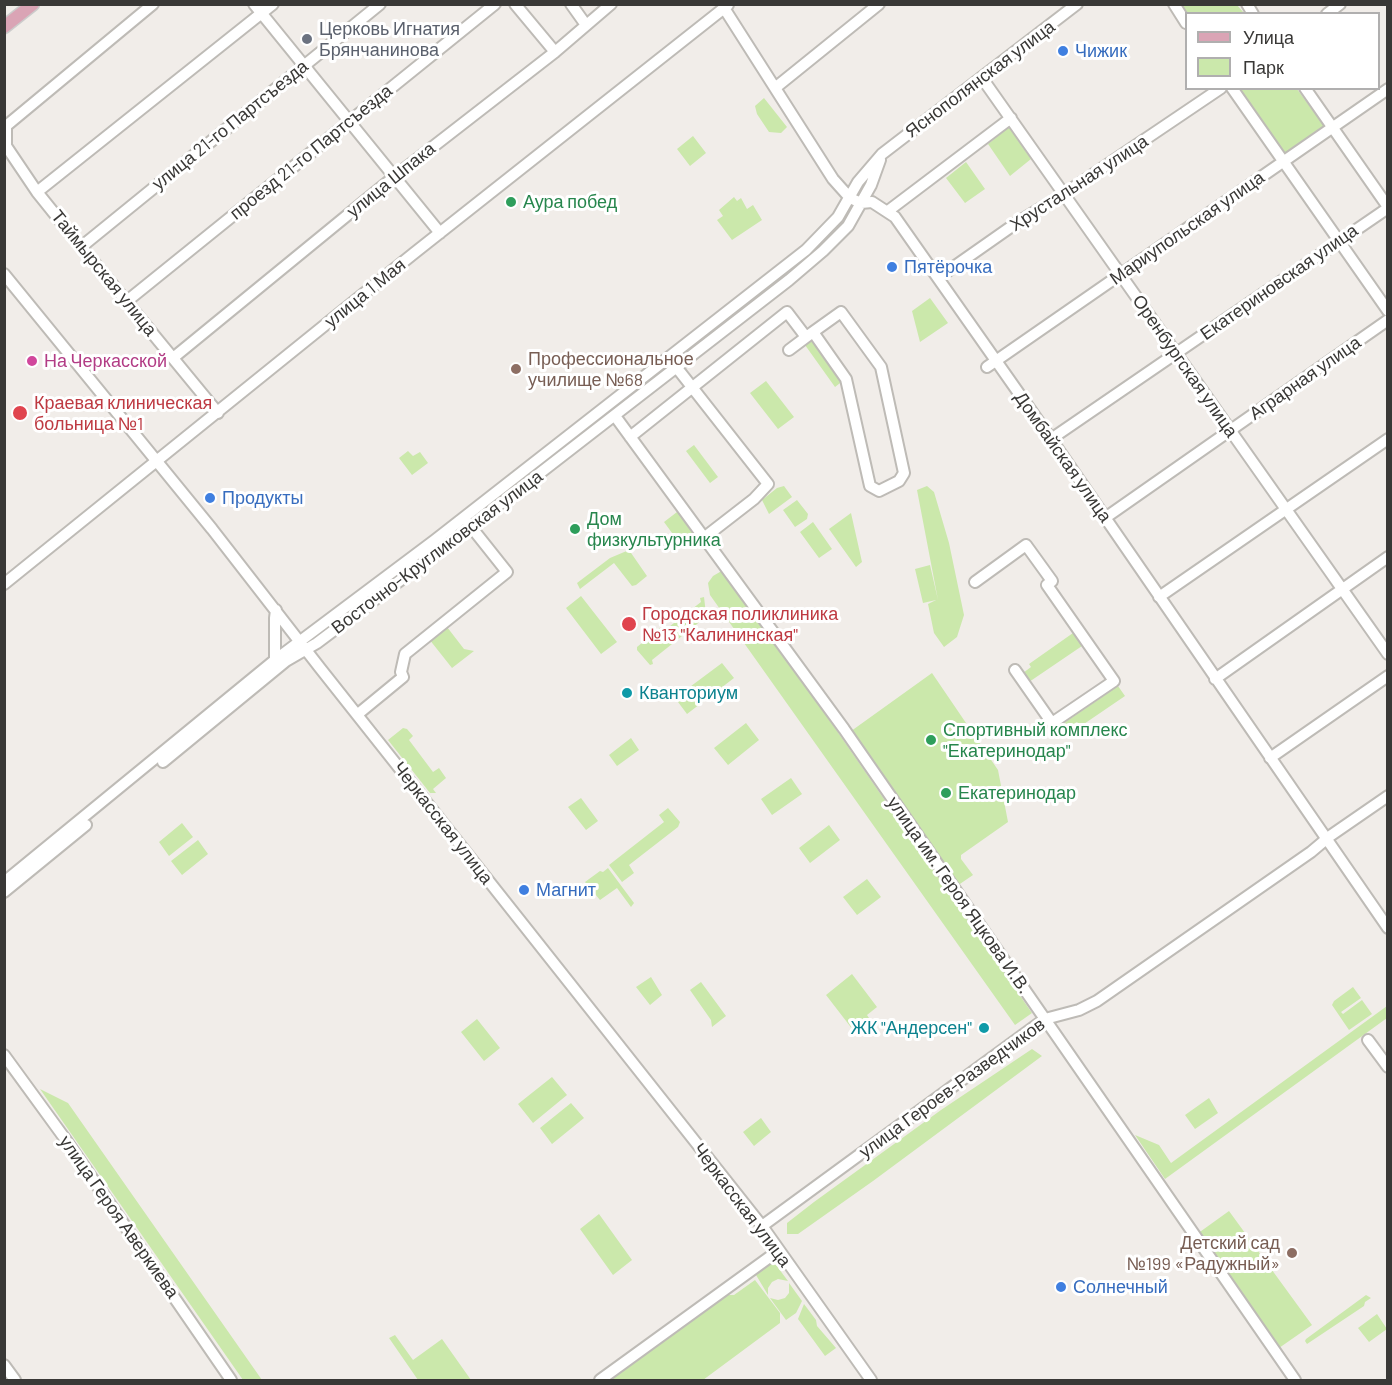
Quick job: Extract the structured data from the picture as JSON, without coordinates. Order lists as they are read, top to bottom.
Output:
{
  "streets": {
    "street": [
      "Яснополянская улица",
      "улица 21-го Партсъезда",
      "проезд 21-го Партсъезда",
      "улица Шпака",
      "Хрустальная улица",
      "Мариупольская улица",
      "Таймырская улица",
      "Екатериновская улица",
      "улица 1 Мая",
      "Оренбургская улица",
      "Аграрная улица",
      "Домбайская улица",
      "Восточно-Кругликовская улица",
      "Черкасская улица",
      "улица им. Героя Яцкова И.В.",
      "улица Героев-Разведчиков",
      "улица Героя Аверкиева"
    ]
  },
  "crossings": [
    ["Яснополянская улица", "Оренбургская улица"],
    ["Яснополянская улица", "Восточно-Кругликовская улица"],
    ["улица 21-го Партсъезда", "Таймырская улица"],
    ["проезд 21-го Партсъезда", "Таймырская улица"],
    ["улица Шпака", "Таймырская улица"],
    ["Хрустальная улица", "Оренбургская улица"],
    ["Хрустальная улица", "Домбайская улица"],
    ["Мариупольская улица", "Оренбургская улица"],
    ["Мариупольская улица", "Домбайская улица"],
    ["Таймырская улица", "улица 1 Мая"],
    ["Екатериновская улица", "Оренбургская улица"],
    ["Екатериновская улица", "Домбайская улица"],
    ["улица 1 Мая", "Черкасская улица"],
    ["Оренбургская улица", "Аграрная улица"],
    ["Аграрная улица", "Домбайская улица"],
    ["Домбайская улица", "улица Героев-Разведчиков"],
    ["Восточно-Кругликовская улица", "Черкасская улица"],
    ["Восточно-Кругликовская улица", "улица им. Героя Яцкова И.В."],
    ["Черкасская улица", "улица Героев-Разведчиков"],
    ["улица им. Героя Яцкова И.В.", "улица Героев-Разведчиков"]
  ],
  "places": [
    "Церковь Игнатия Брянчанинова",
    "Чижик",
    "Аура побед",
    "Пятёрочка",
    "На Черкасской",
    "Профессиональное училище №68",
    "Краевая клиническая больница №1",
    "Продукты",
    "Дом физкультурника",
    "Городская поликлиника №13 \"Калининская\"",
    "Кванториум",
    "Спортивный комплекс \"Екатеринодар\"",
    "Екатеринодар",
    "Магнит",
    "ЖК \"Андерсен\"",
    "Детский сад №199 «Радужный»",
    "Солнечный"
  ],
  "legend": ["Улица", "Парк"]
}
